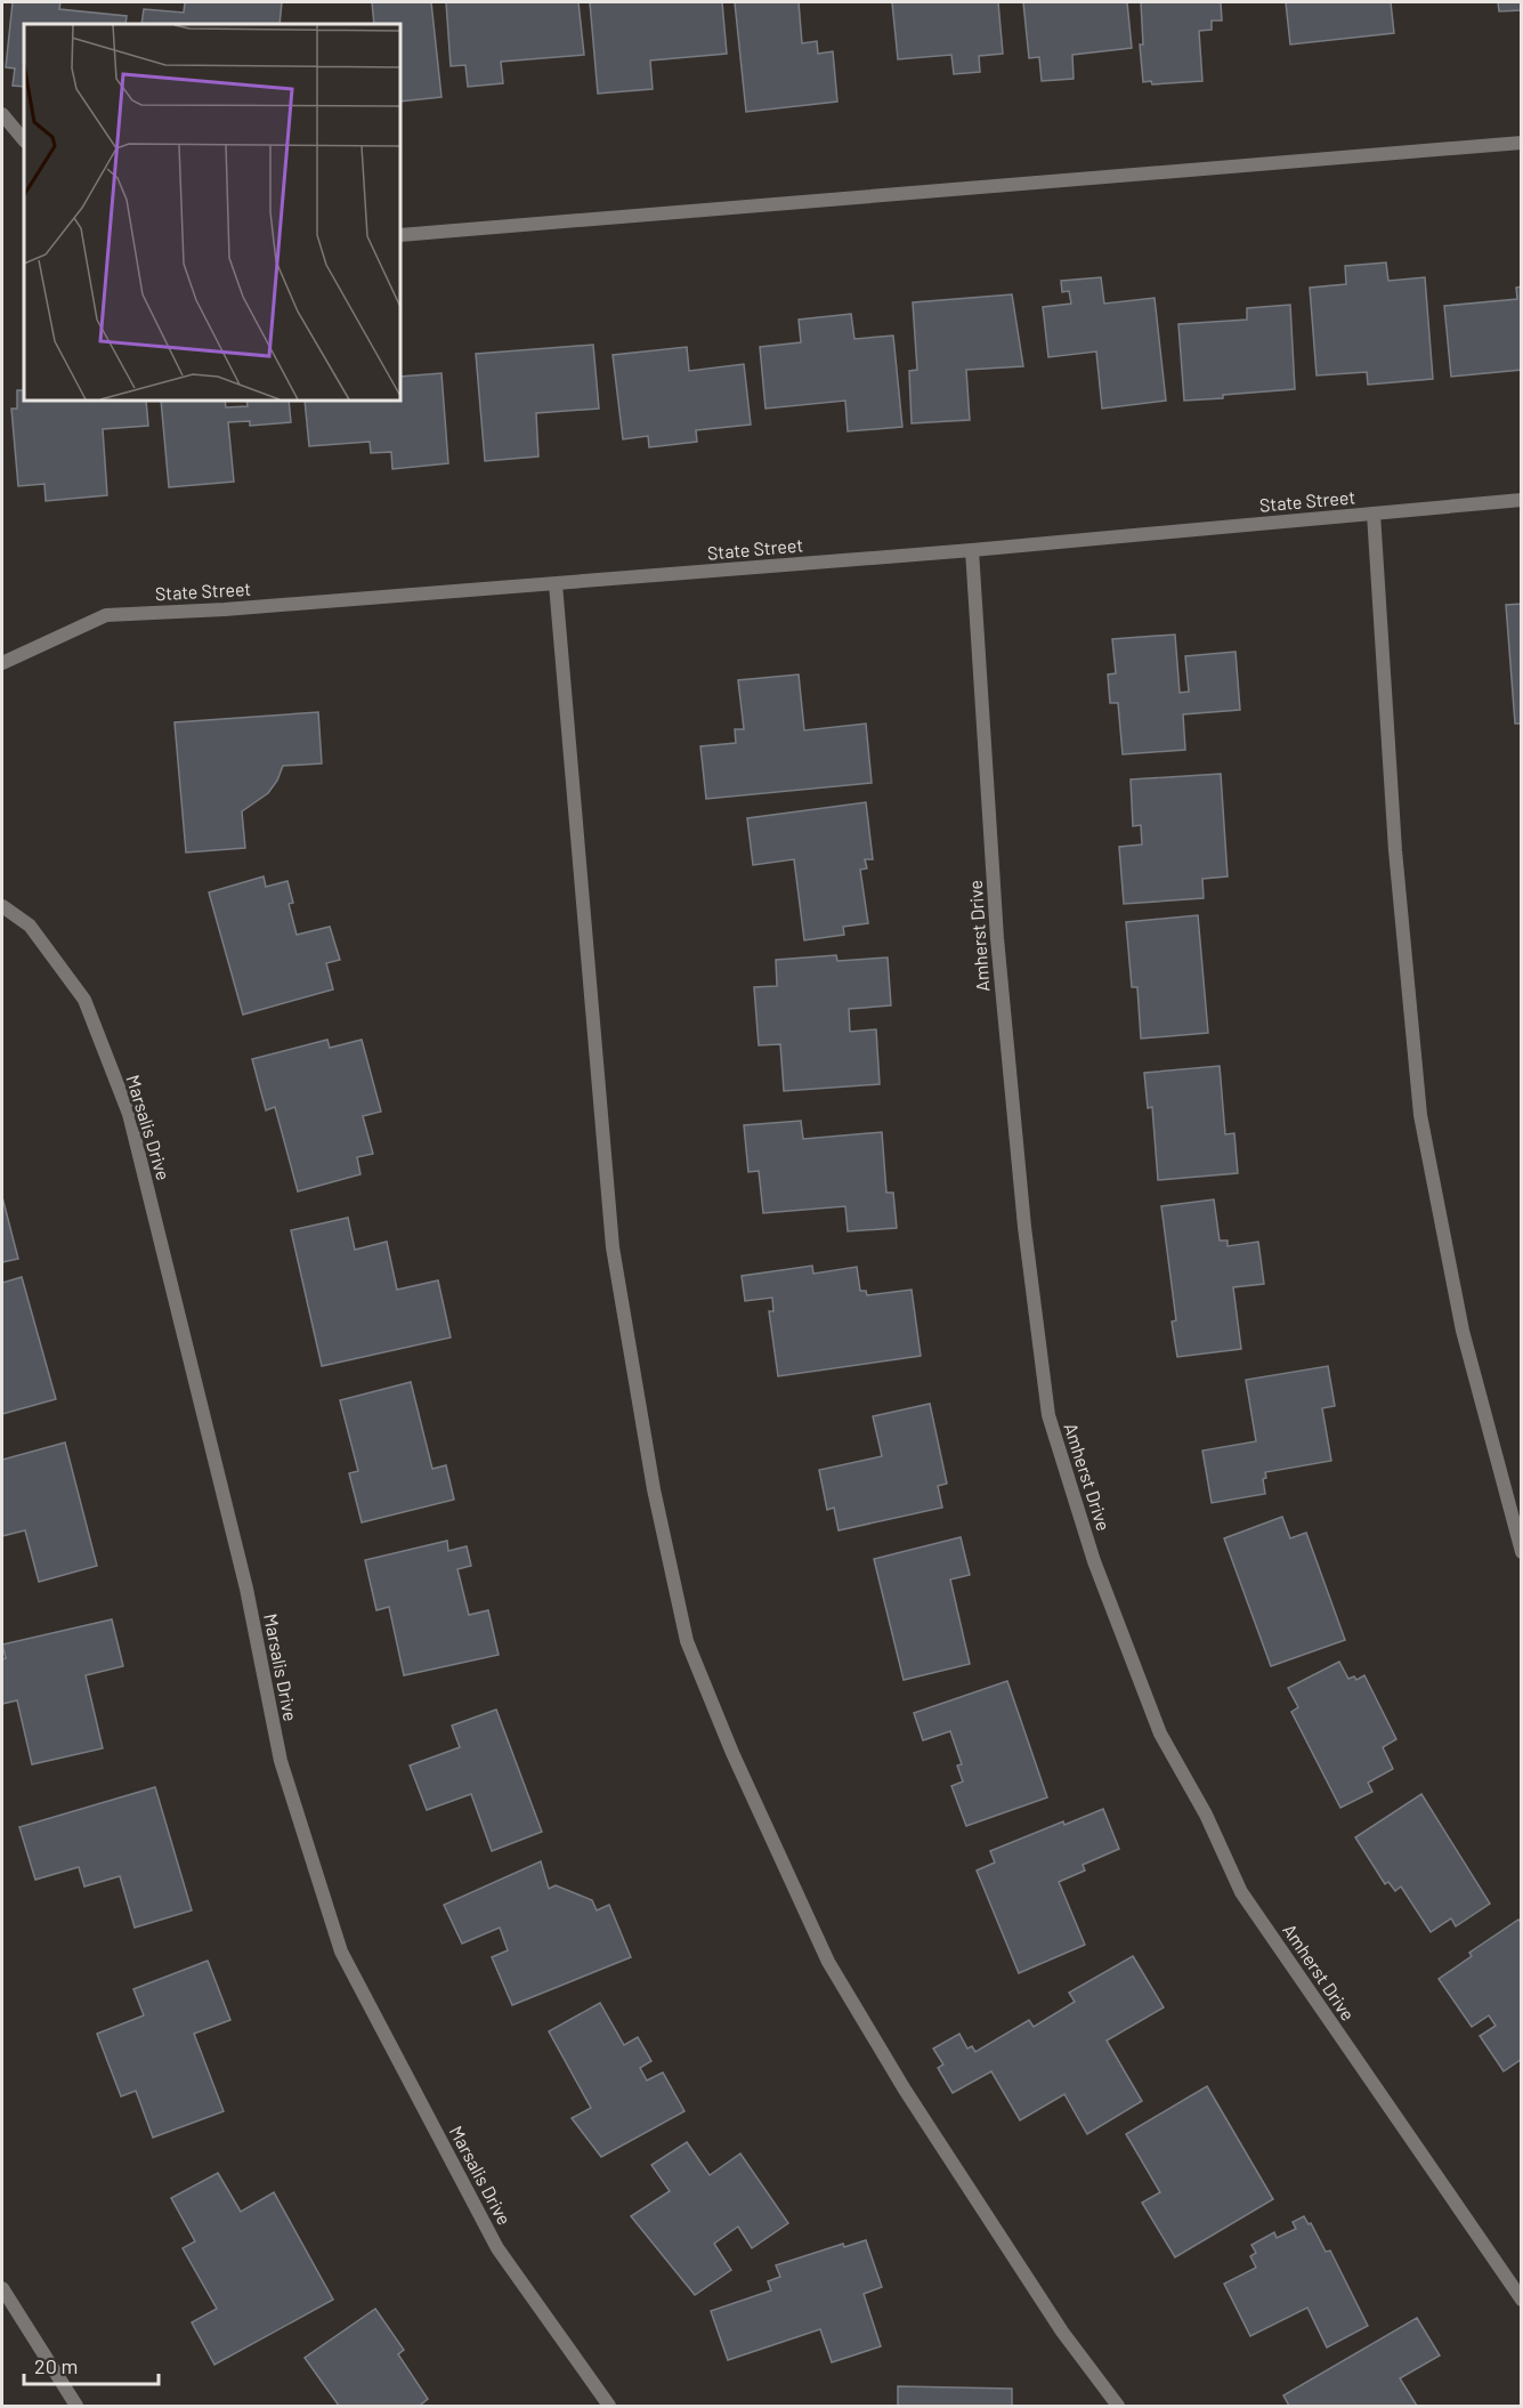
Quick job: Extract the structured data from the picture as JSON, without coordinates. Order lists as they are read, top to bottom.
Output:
{
  "streets": {
    "street": ["State Street", "Amherst Drive", "Marsalis Drive"]
  },
  "crossings": [
    ["State Street", "Amherst Drive"]
  ],
  "scale_bar": "20 m"
}
